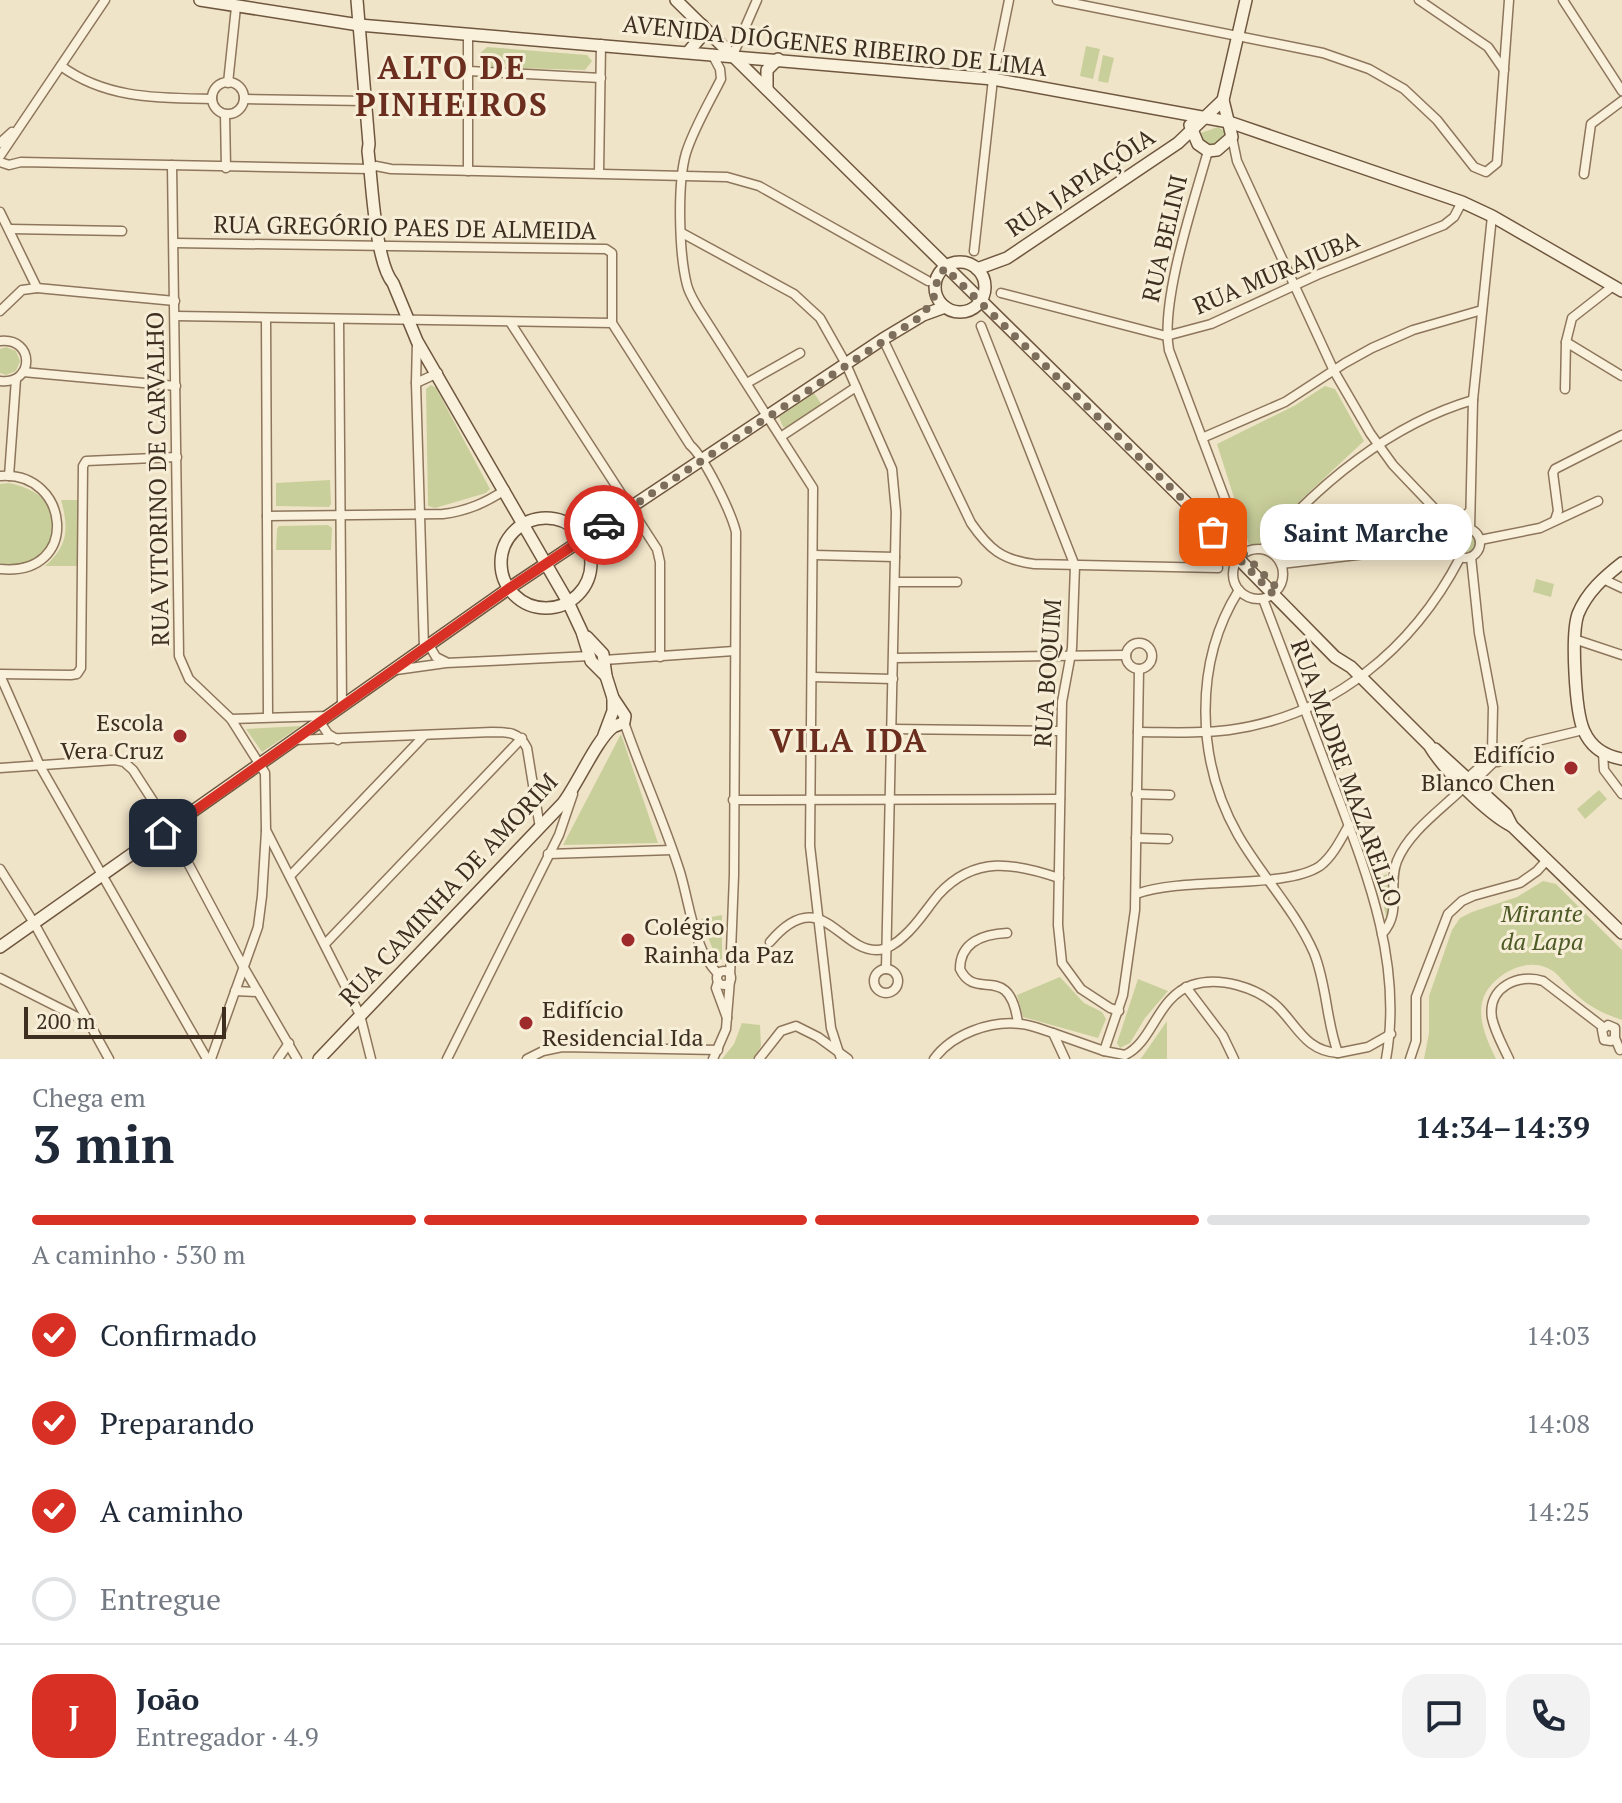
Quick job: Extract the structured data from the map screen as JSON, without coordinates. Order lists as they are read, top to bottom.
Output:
{
  "streets": {
    "street": [
      "AVENIDA DIÓGENES RIBEIRO DE LIMA",
      "RUA JAPIAÇÓIA",
      "RUA GREGÓRIO PAES DE ALMEIDA",
      "RUA BELINI",
      "RUA MURAJUBA",
      "RUA VITORINO DE CARVALHO",
      "RUA BOQUIM",
      "RUA MADRE MAZARELLO",
      "RUA CAMINHA DE AMORIM"
    ]
  },
  "crossings": [
    ["AVENIDA DIÓGENES RIBEIRO DE LIMA", "RUA JAPIAÇÓIA"],
    ["AVENIDA DIÓGENES RIBEIRO DE LIMA", "RUA MURAJUBA"],
    ["AVENIDA DIÓGENES RIBEIRO DE LIMA", "RUA CAMINHA DE AMORIM"],
    ["RUA JAPIAÇÓIA", "RUA BELINI"],
    ["RUA GREGÓRIO PAES DE ALMEIDA", "RUA VITORINO DE CARVALHO"],
    ["RUA GREGÓRIO PAES DE ALMEIDA", "RUA CAMINHA DE AMORIM"],
    ["RUA BELINI", "RUA MURAJUBA"]
  ],
  "districts": ["ALTO DE PINHEIROS", "VILA IDA"],
  "parks": ["Mirante da Lapa"],
  "places": [
    "Saint Marche",
    "Escola Vera Cruz",
    "Edifício Blanco Chen",
    "Colégio Rainha da Paz",
    "Edifício Residencial Ida"
  ],
  "scale_bar": "200 m",
  "page": {
    "bubble": "Saint Marche",
    "scale": "200 m",
    "heading": ["3 min", "Chega em", "14:34–14:39"],
    "panel": ["João", "Entregador · 4.9"],
    "bar": "A caminho · 530 m",
    "list": [
      ["Confirmado", "14:03"],
      ["Preparando", "14:08"],
      ["A caminho", "14:25"],
      "Entregue"
    ],
    "round": "J"
  }
}
